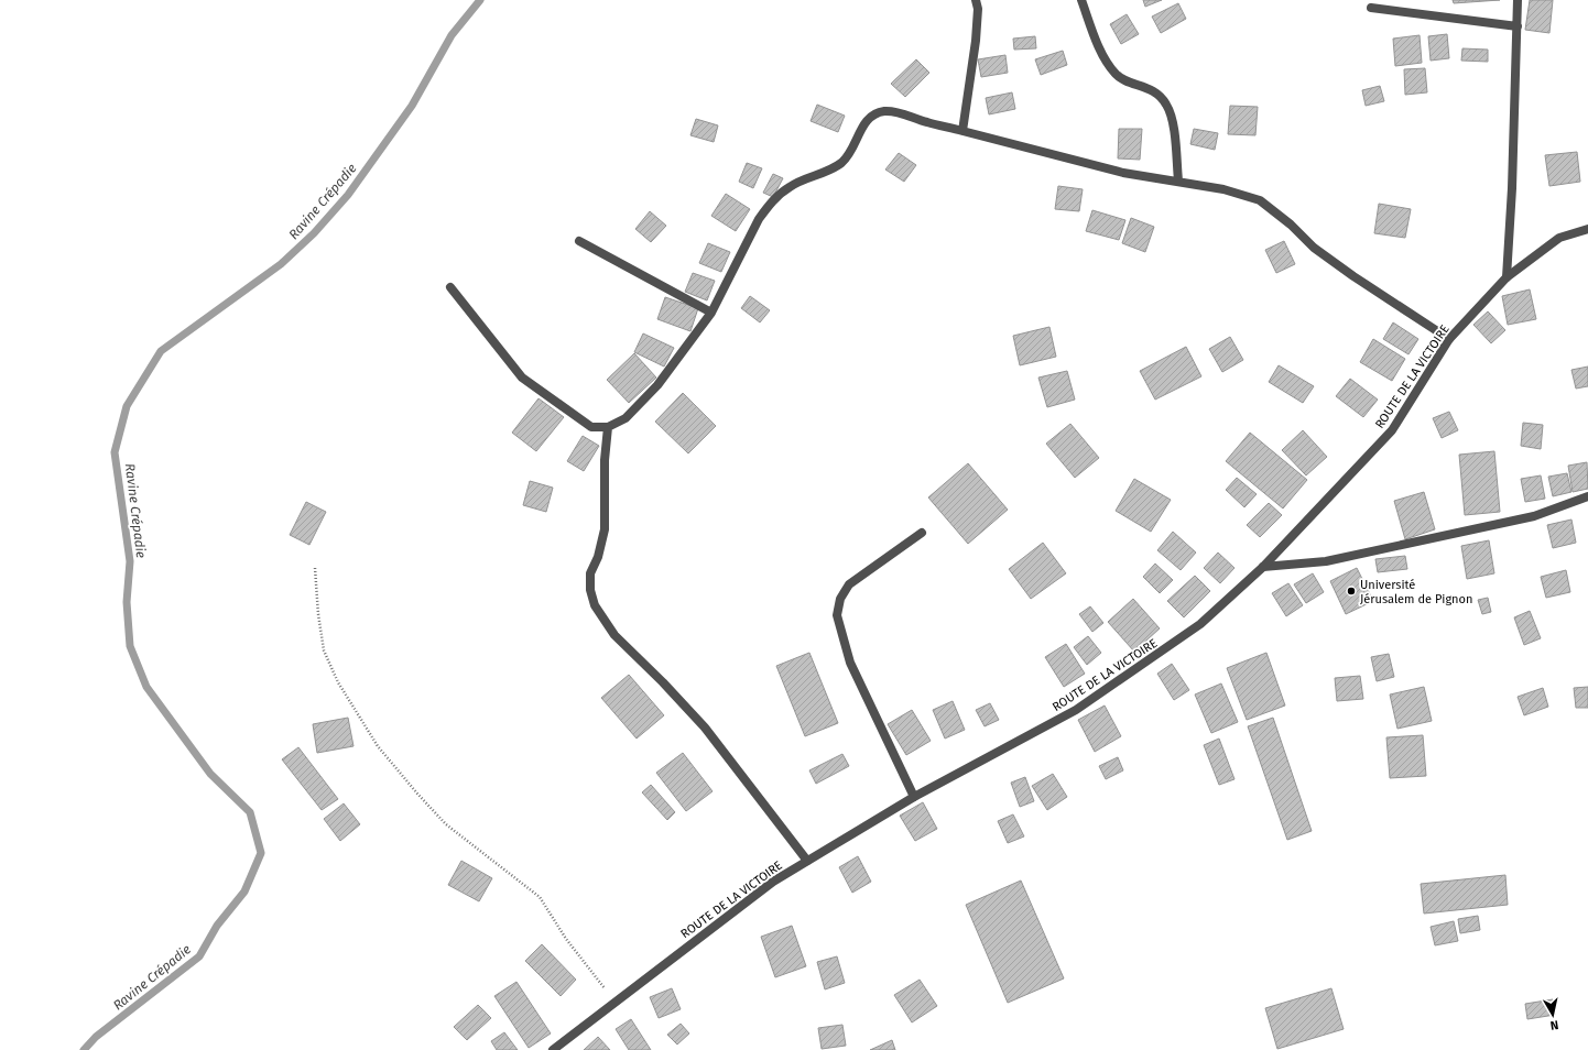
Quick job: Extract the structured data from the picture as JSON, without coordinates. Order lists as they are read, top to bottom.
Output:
{
  "streets": {
    "street": ["ROUTE DE LA VICTOIRE"]
  },
  "water": ["Ravine Crépadie"],
  "places": ["Université Jérusalem de Pignon"],
  "north": "bottom"
}
